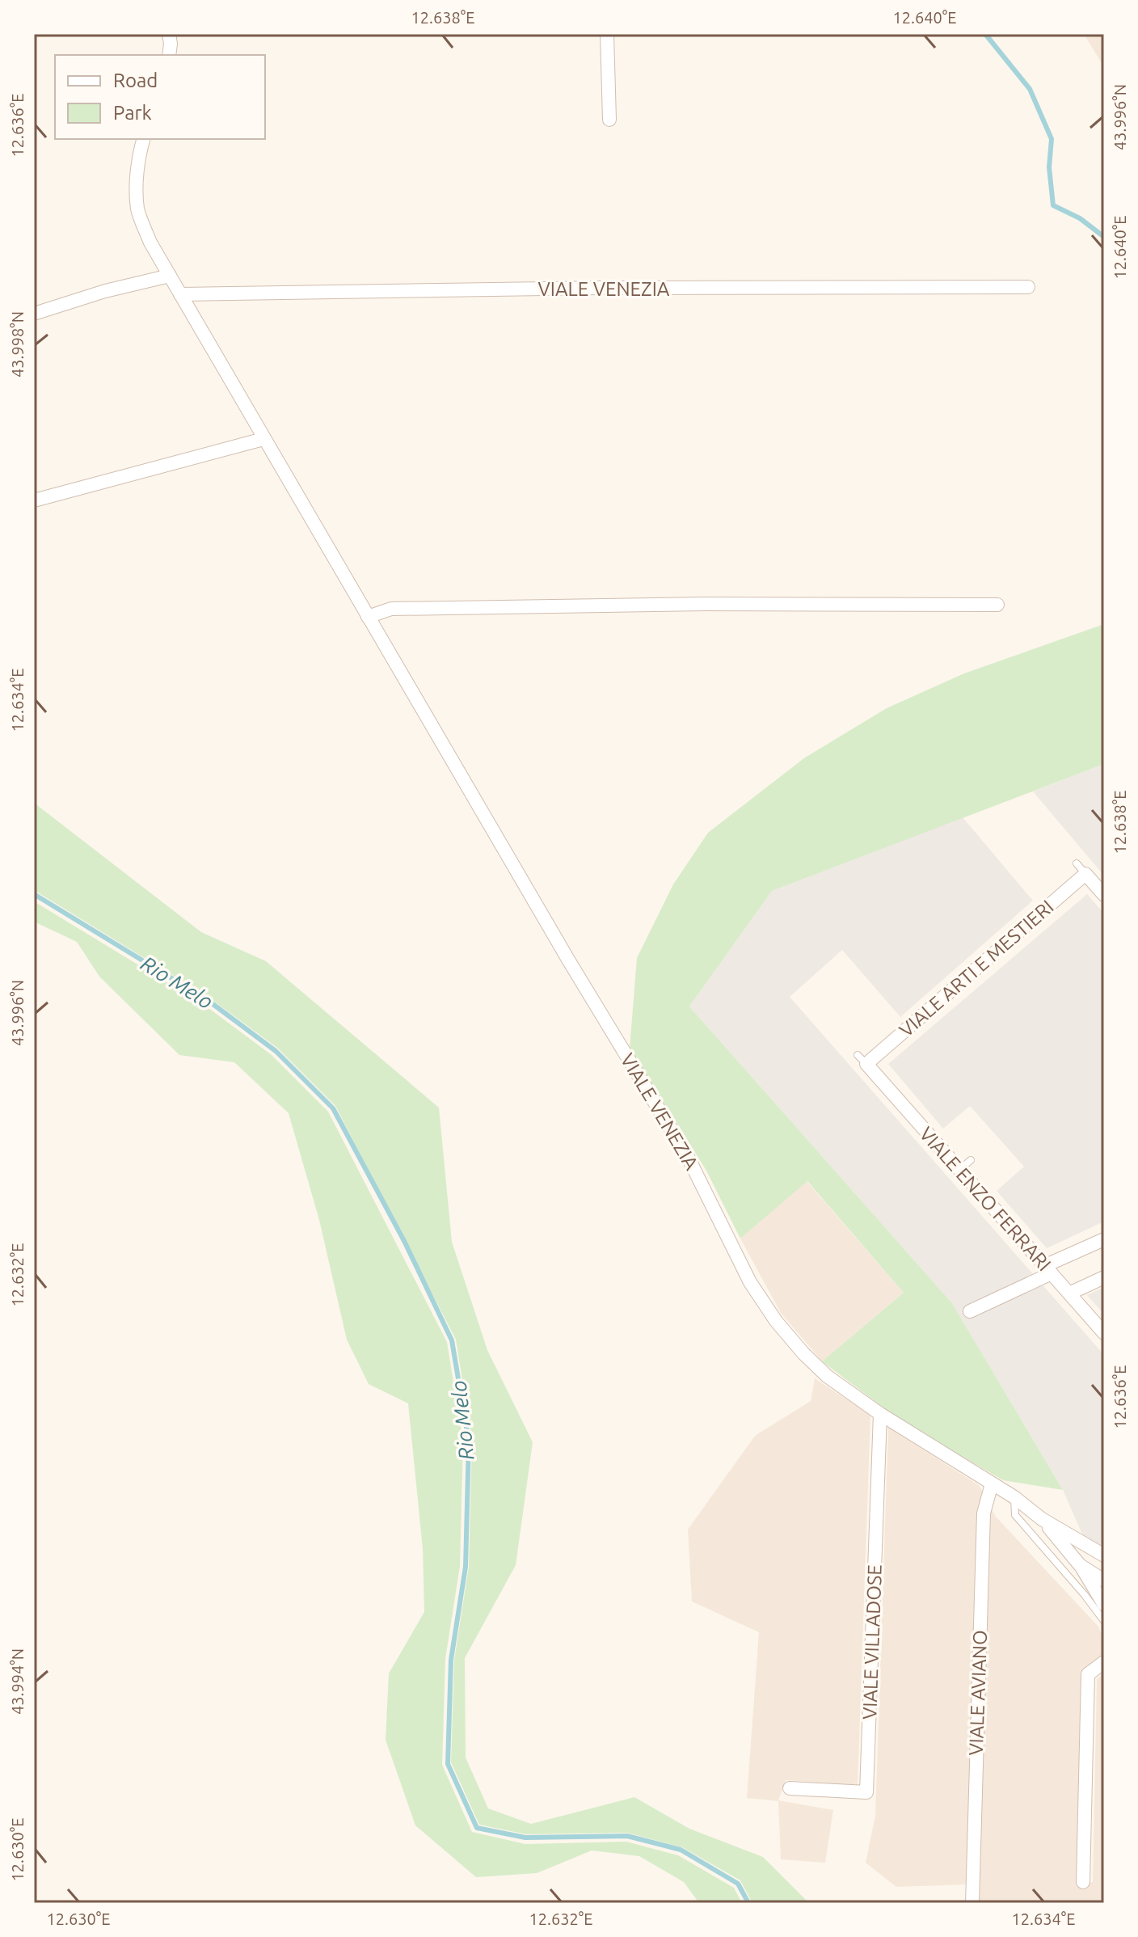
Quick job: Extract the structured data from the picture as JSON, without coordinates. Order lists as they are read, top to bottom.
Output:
{
  "streets": {
    "street": [
      "VIALE VENEZIA",
      "VIALE ARTI E MESTIERI",
      "VIALE ENZO FERRARI",
      "VIALE VILLADOSE",
      "VIALE AVIANO"
    ]
  },
  "crossings": [
    ["VIALE VENEZIA", "VIALE VILLADOSE"],
    ["VIALE VENEZIA", "VIALE AVIANO"],
    ["VIALE ARTI E MESTIERI", "VIALE ENZO FERRARI"]
  ],
  "water": ["Rio Melo"],
  "legend": ["Road", "Park"],
  "coordinates": [
    "12.638°E",
    "12.640°E",
    "43.996°N",
    "12.636°E",
    "43.998°N",
    "12.634°E",
    "12.632°E",
    "43.994°N",
    "12.630°E"
  ]
}
